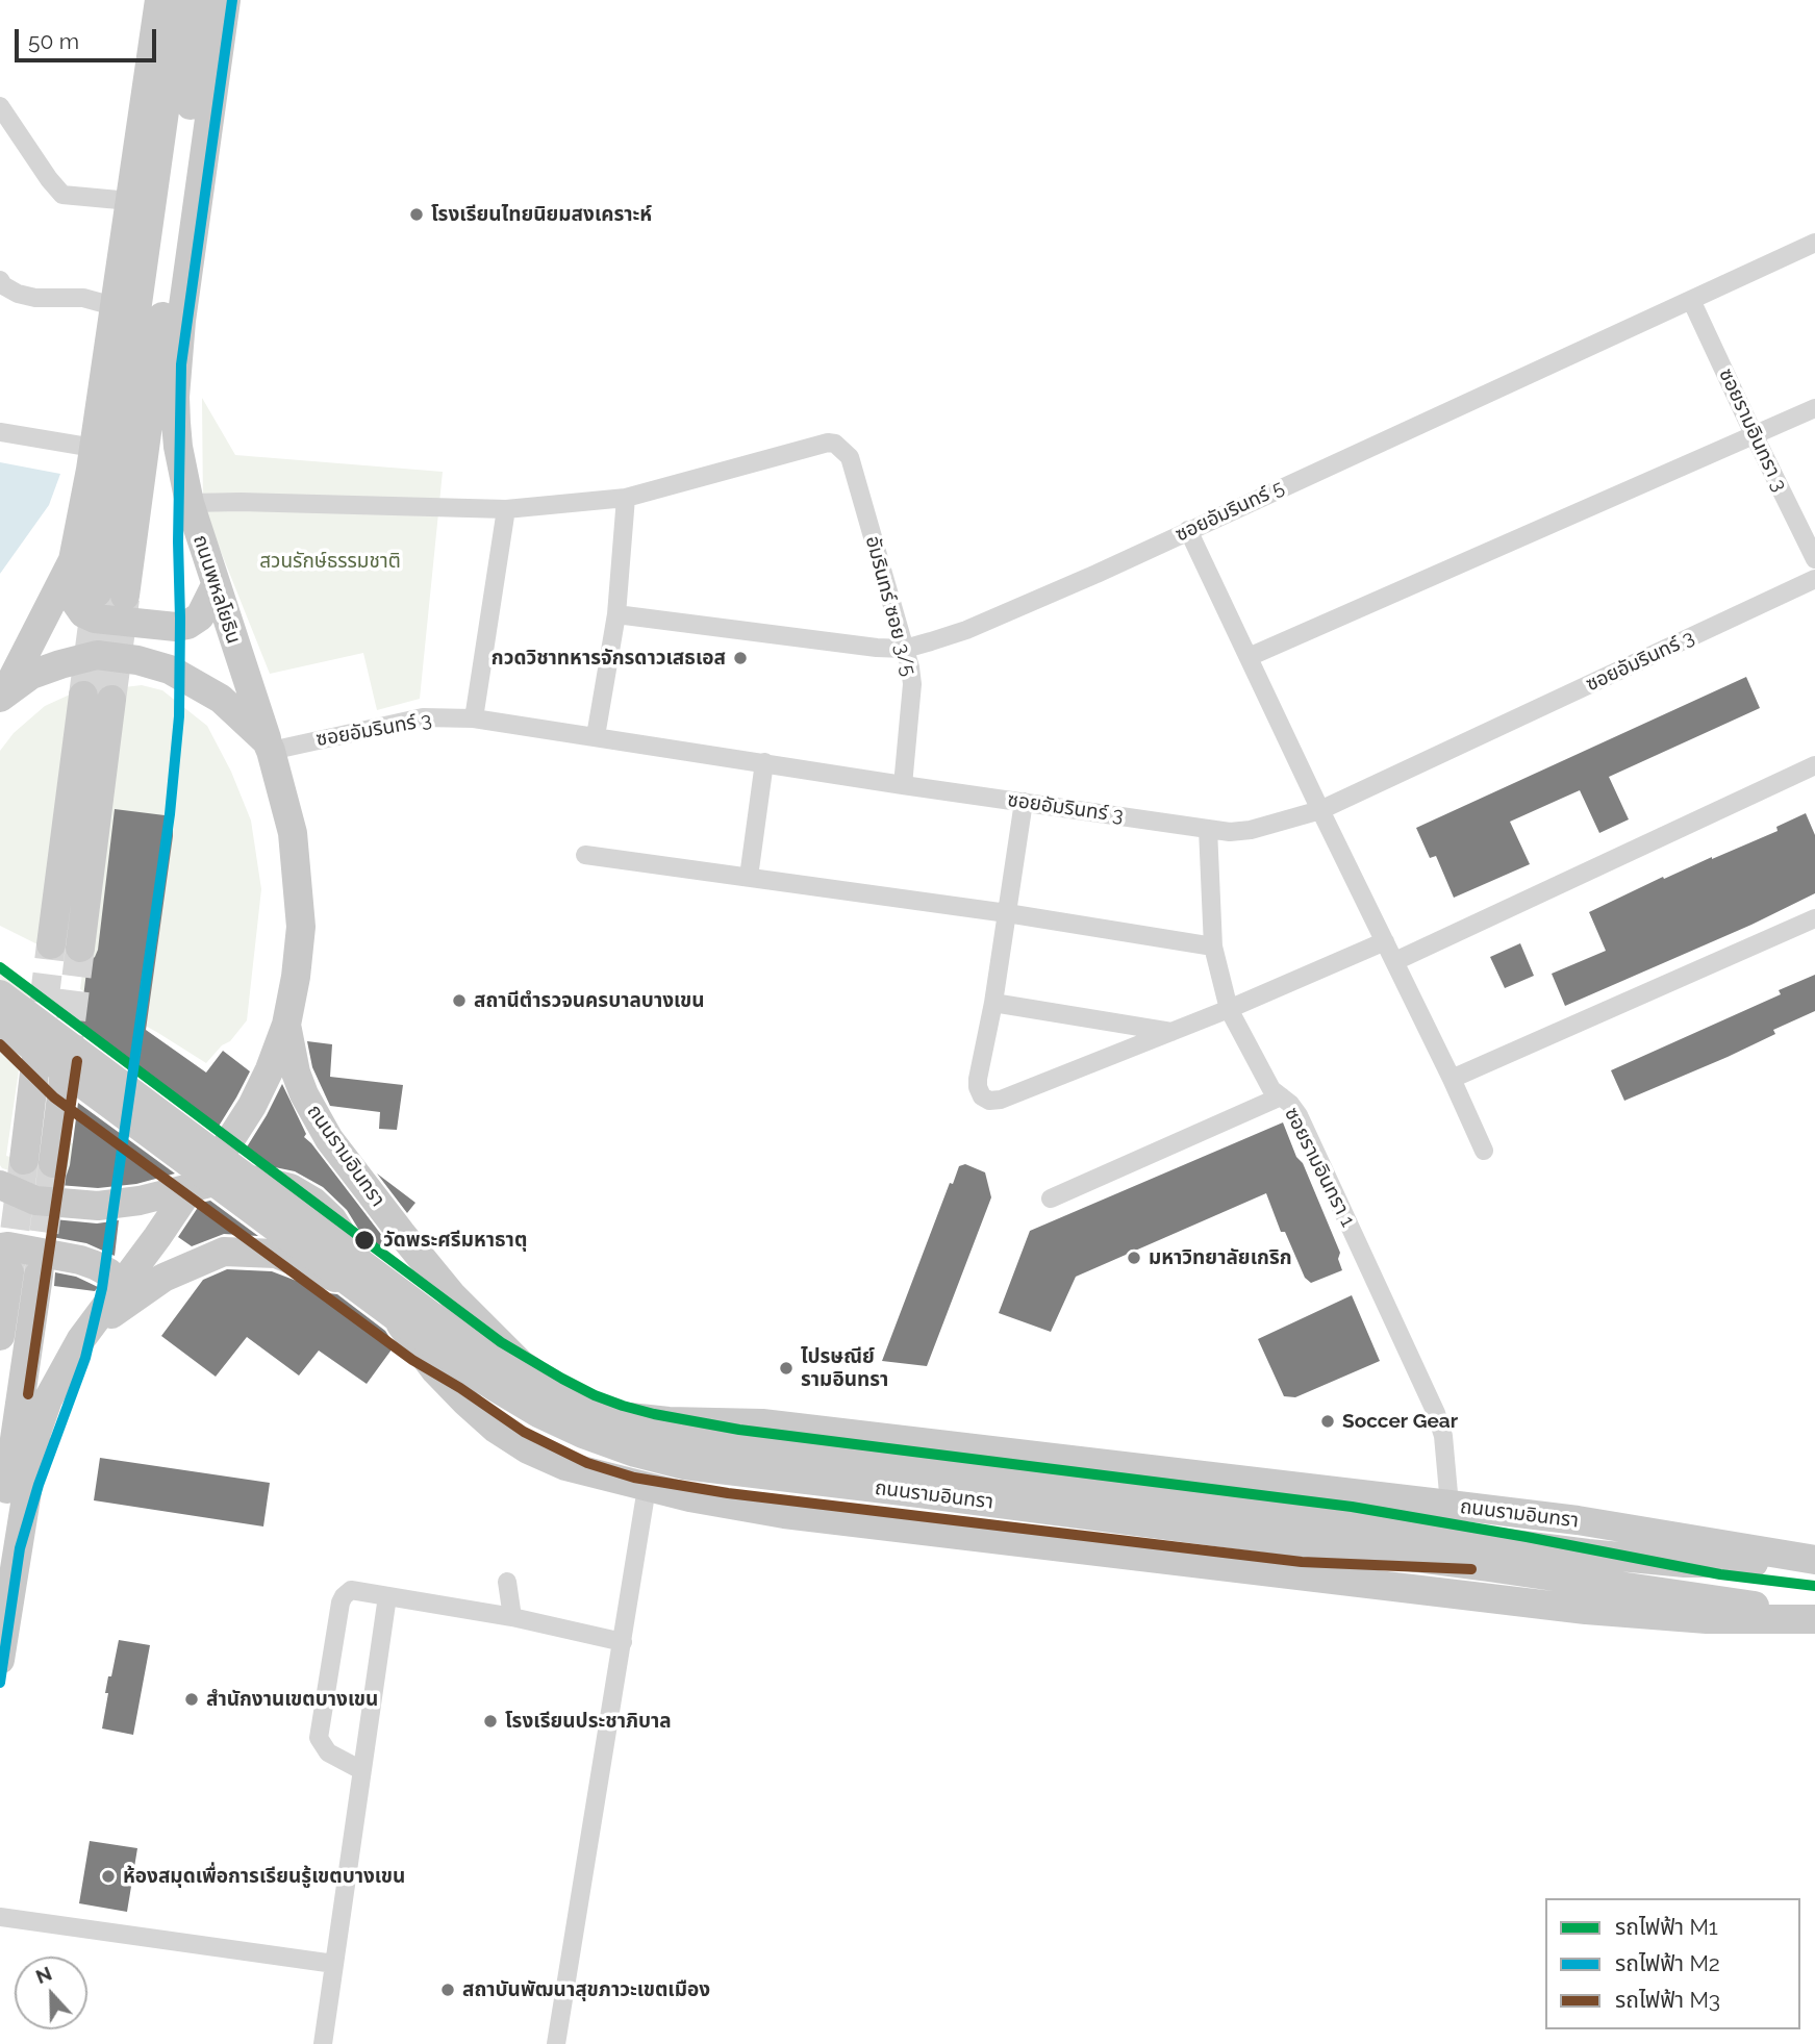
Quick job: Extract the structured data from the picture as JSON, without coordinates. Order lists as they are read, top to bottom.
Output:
{
  "streets": {
    "main road": ["ถนนพหลโยธิน", "ถนนรามอินทรา"],
    "street": [
      "ซอยรามอินทรา 3",
      "ซอยอัมรินทร์ 5",
      "อัมรินทร์ ซอย 3/5",
      "ซอยอัมรินทร์ 3",
      "ซอยรามอินทรา 1"
    ]
  },
  "crossings": [
    ["ซอยรามอินทรา 3", "ซอยอัมรินทร์ 5"],
    ["ซอยอัมรินทร์ 5", "อัมรินทร์ ซอย 3/5"],
    ["ถนนพหลโยธิน", "ซอยอัมรินทร์ 3"],
    ["ถนนพหลโยธิน", "ถนนรามอินทรา"],
    ["อัมรินทร์ ซอย 3/5", "ซอยอัมรินทร์ 3"],
    ["ซอยอัมรินทร์ 3", "ซอยรามอินทรา 1"],
    ["ถนนรามอินทรา", "ซอยรามอินทรา 1"]
  ],
  "parks": ["สวนรักษ์ธรรมชาติ"],
  "places": [
    "โรงเรียนไทยนิยมสงเคราะห์",
    "กวดวิชาทหารจักรดาวเสธเอส",
    "สถานีตำรวจนครบาลบางเขน",
    "วัดพระศรีมหาธาตุ",
    "มหาวิทยาลัยเกริก",
    "ไปรษณีย์ รามอินทรา",
    "Soccer Gear",
    "สำนักงานเขตบางเขน",
    "โรงเรียนประชาภิบาล",
    "ห้องสมุดเพื่อการเรียนรู้เขตบางเขน",
    "สถาบันพัฒนาสุขภาวะเขตเมือง"
  ],
  "lines": ["metro line M2", "metro line M1", "metro line M3"],
  "legend": ["รถไฟฟ้า M1", "รถไฟฟ้า M2", "รถไฟฟ้า M3"],
  "scale_bar": "50 m",
  "north": "top"
}
